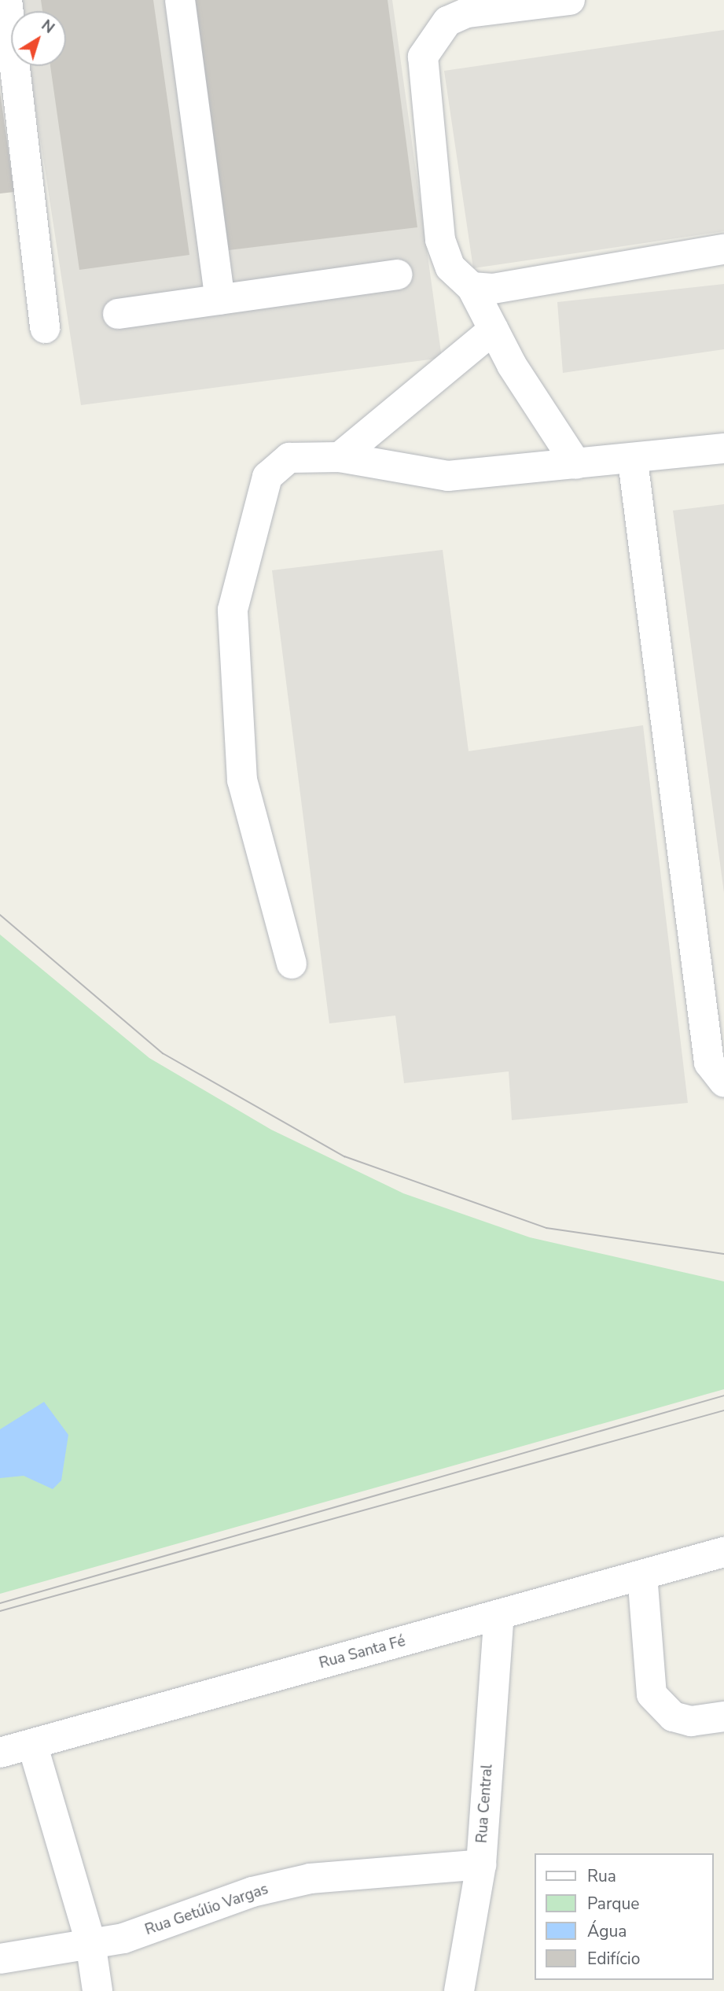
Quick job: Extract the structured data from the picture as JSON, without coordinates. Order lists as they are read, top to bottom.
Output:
{
  "streets": {
    "street": ["Rua Santa Fé", "Rua Central", "Rua Getúlio Vargas"]
  },
  "crossings": [
    ["Rua Santa Fé", "Rua Central"],
    ["Rua Central", "Rua Getúlio Vargas"]
  ],
  "legend": [
    "Rua",
    "Parque",
    "Água",
    "Edifício"
  ],
  "north": "top right"
}
